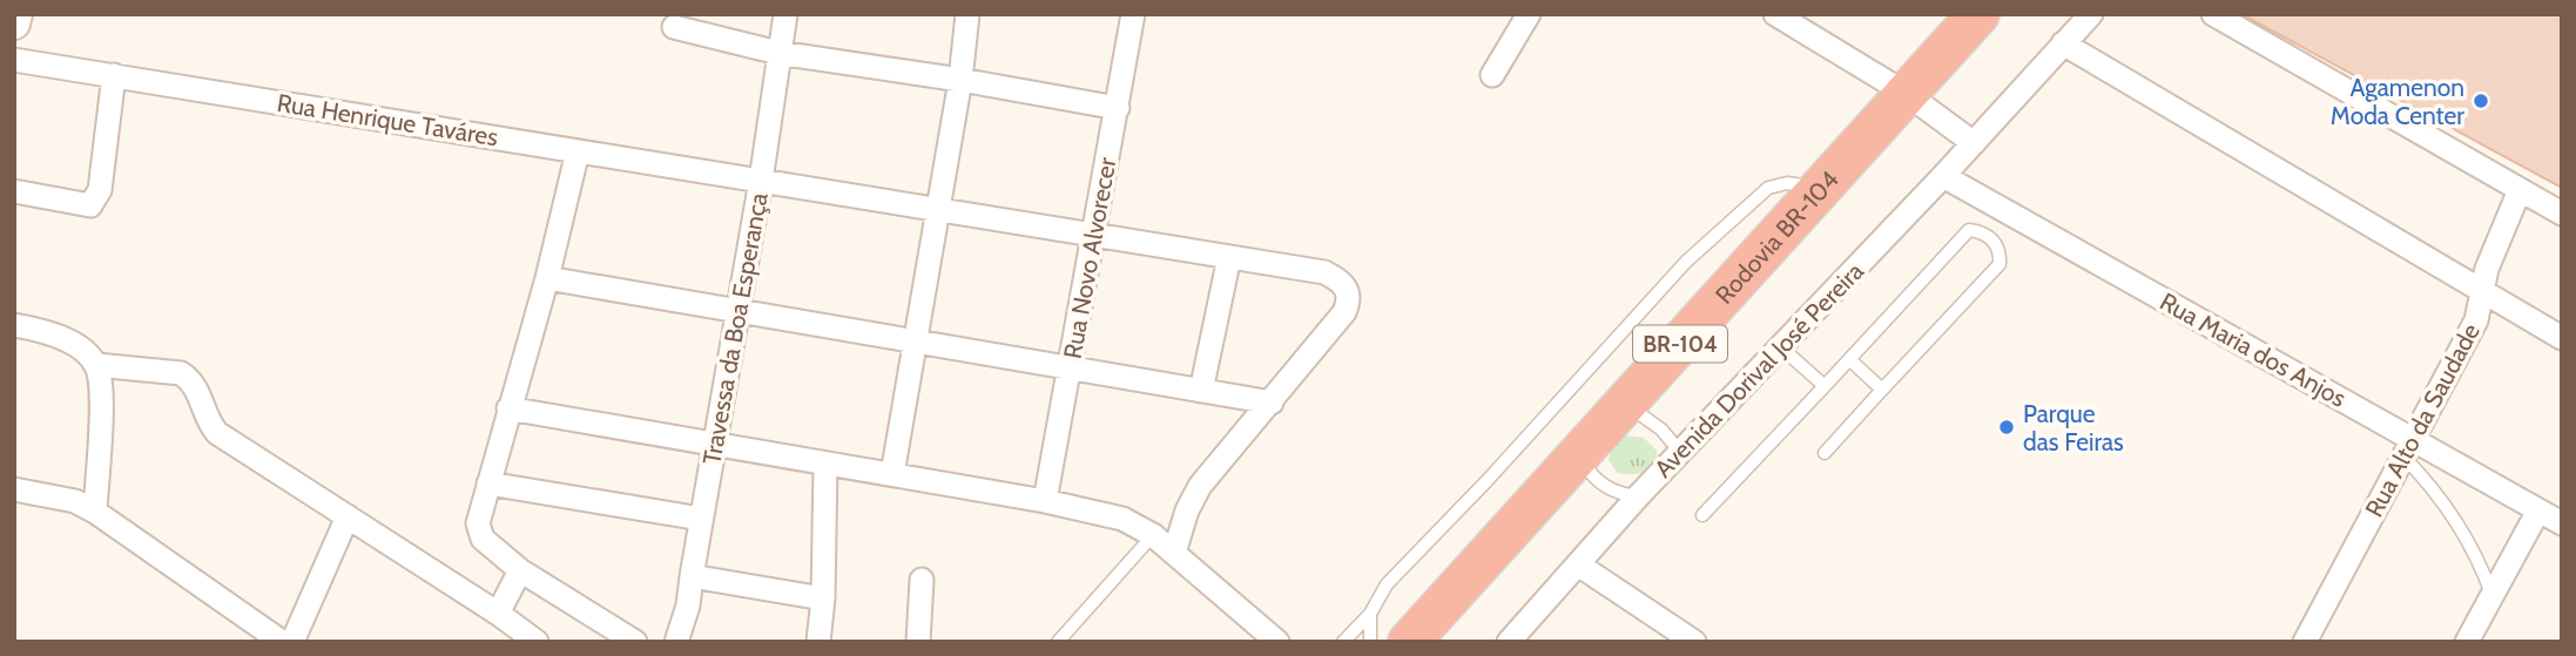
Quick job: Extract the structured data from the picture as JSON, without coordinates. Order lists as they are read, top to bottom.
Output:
{
  "streets": {
    "highway": ["Rodovia BR-104", "BR-104"],
    "street": [
      "Rua Henrique Taváres",
      "Rua Novo Alvorecer",
      "Travessa da Boa Esperança",
      "Rua Maria dos Anjos",
      "Avenida Dorival José Pereira",
      "Rua Alto da Saudade"
    ]
  },
  "crossings": [
    ["Rua Henrique Taváres", "Rua Novo Alvorecer"],
    ["Rua Henrique Taváres", "Travessa da Boa Esperança"],
    ["Rua Maria dos Anjos", "Avenida Dorival José Pereira"],
    ["Rua Maria dos Anjos", "Rua Alto da Saudade"]
  ],
  "places": ["Agamenon Moda Center", "Parque das Feiras"]
}
